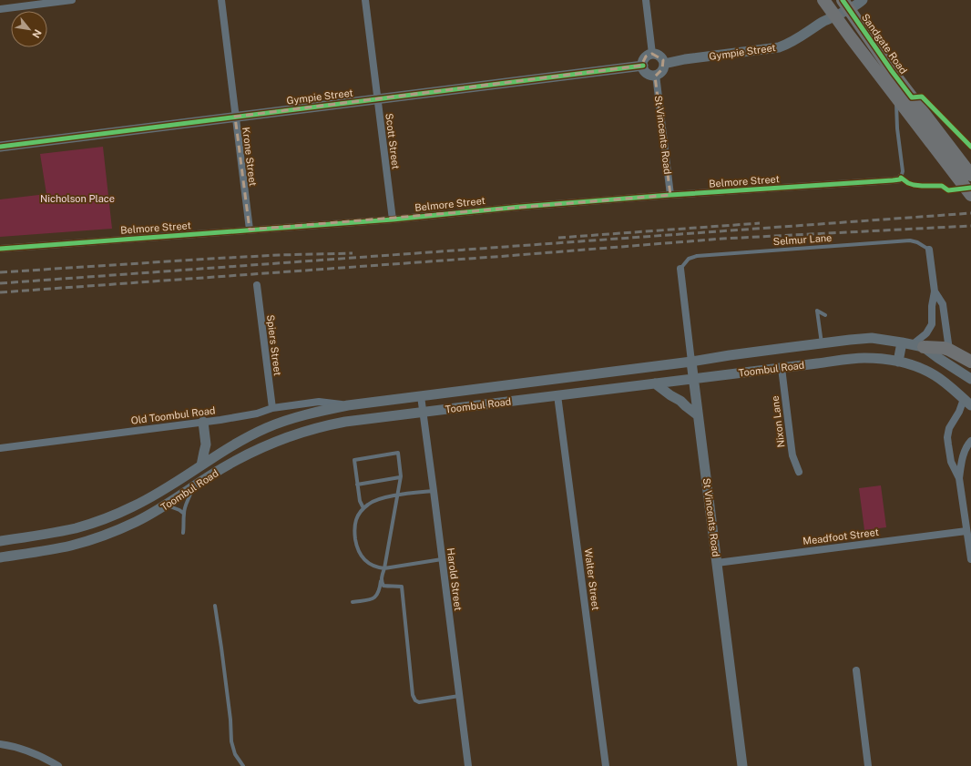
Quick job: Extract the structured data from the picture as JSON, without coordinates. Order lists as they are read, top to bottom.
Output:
{
  "streets": {
    "highway": ["Sandgate Road"],
    "main road": ["Gympie Street", "St Vincents Road", "Toombul Road"],
    "street": [
      "Scott Street",
      "Krone Street",
      "Belmore Street",
      "Spiers Street",
      "Old Toombul Road",
      "Nixon Lane",
      "Meadfoot Street",
      "Harold Street",
      "Walter Street"
    ],
    "lane": ["Selmur Lane"]
  },
  "crossings": [
    ["Sandgate Road", "Gympie Street"],
    ["Gympie Street", "St Vincents Road"],
    ["Gympie Street", "Scott Street"],
    ["Gympie Street", "Krone Street"],
    ["St Vincents Road", "Belmore Street"],
    ["St Vincents Road", "Selmur Lane"],
    ["St Vincents Road", "Toombul Road"],
    ["St Vincents Road", "Meadfoot Street"],
    ["Scott Street", "Belmore Street"],
    ["Krone Street", "Belmore Street"],
    ["Spiers Street", "Old Toombul Road"],
    ["Toombul Road", "Old Toombul Road"],
    ["Toombul Road", "Nixon Lane"],
    ["Toombul Road", "Harold Street"],
    ["Toombul Road", "Walter Street"]
  ],
  "parks": ["Nicholson Place"],
  "north": "bottom right"
}
